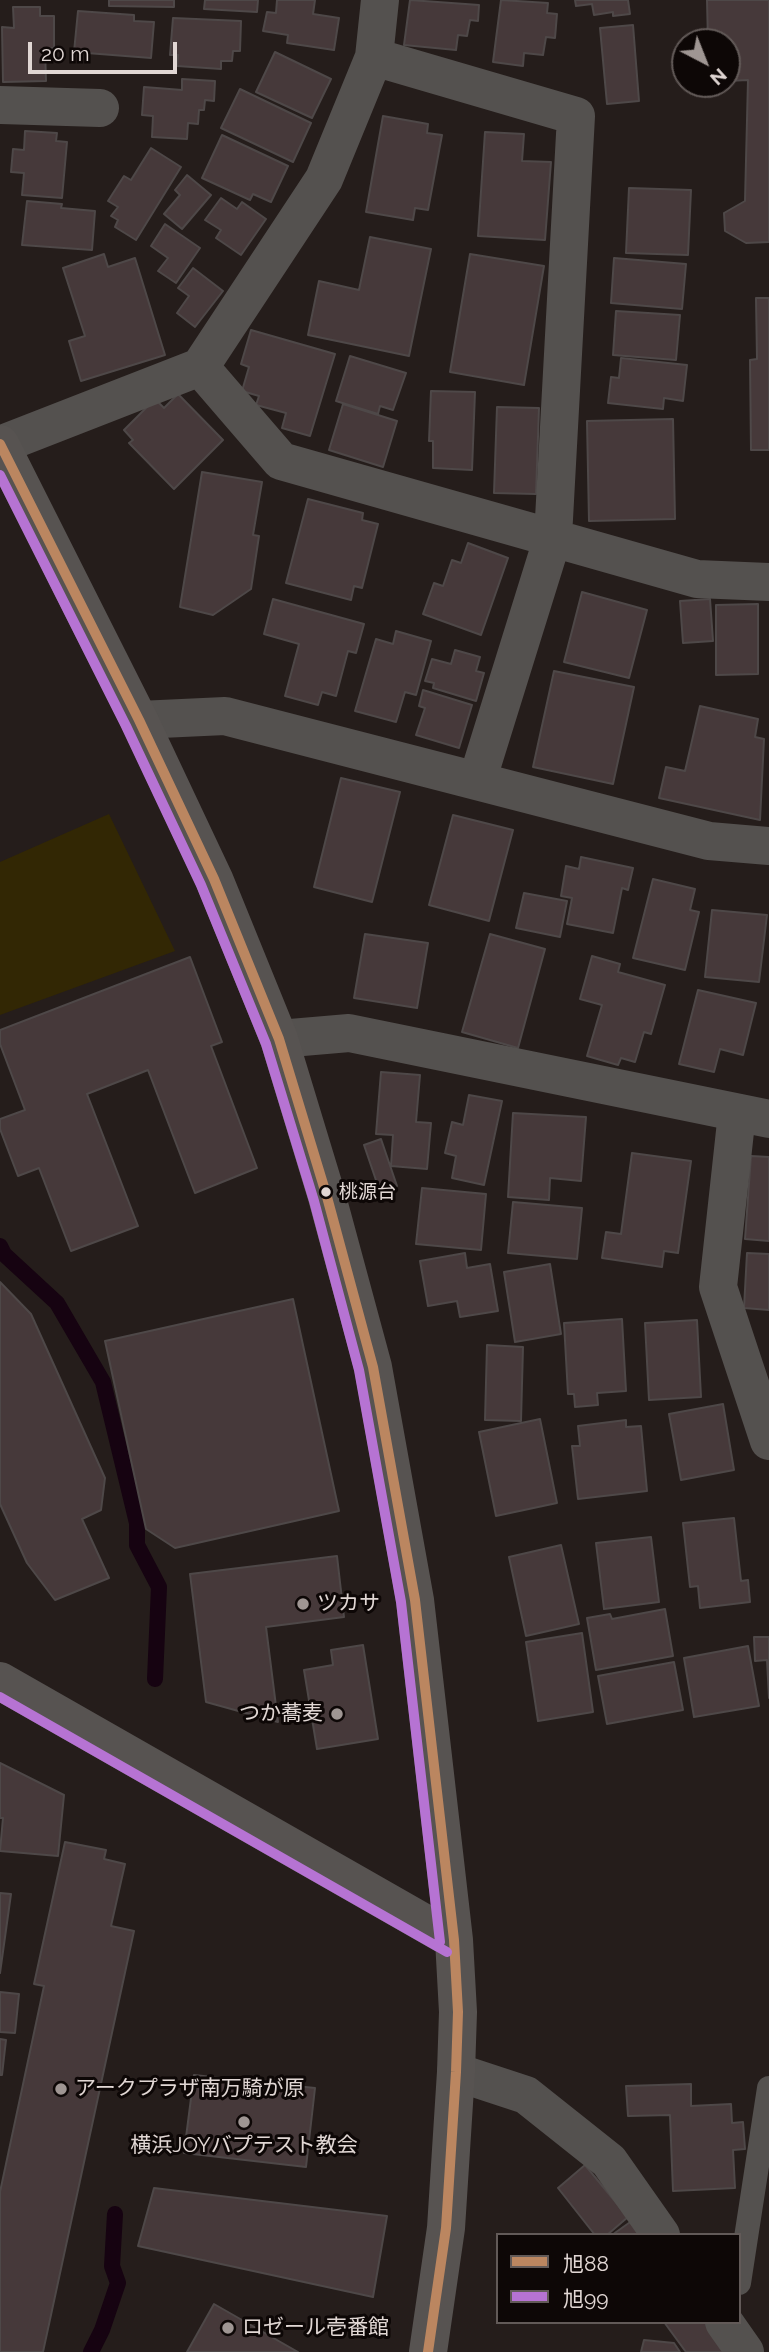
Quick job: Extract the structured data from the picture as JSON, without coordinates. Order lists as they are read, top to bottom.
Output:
{
  "places": [
    "桃源台",
    "ツカサ",
    "つか蕎麦",
    "アークプラザ南万騎が原",
    "横浜JOYバプテスト教会",
    "ロゼール壱番館"
  ],
  "lines": ["transit line 旭88", "transit line 旭99"],
  "legend": ["旭88", "旭99"],
  "scale_bar": "20 m",
  "north": "bottom right"
}
